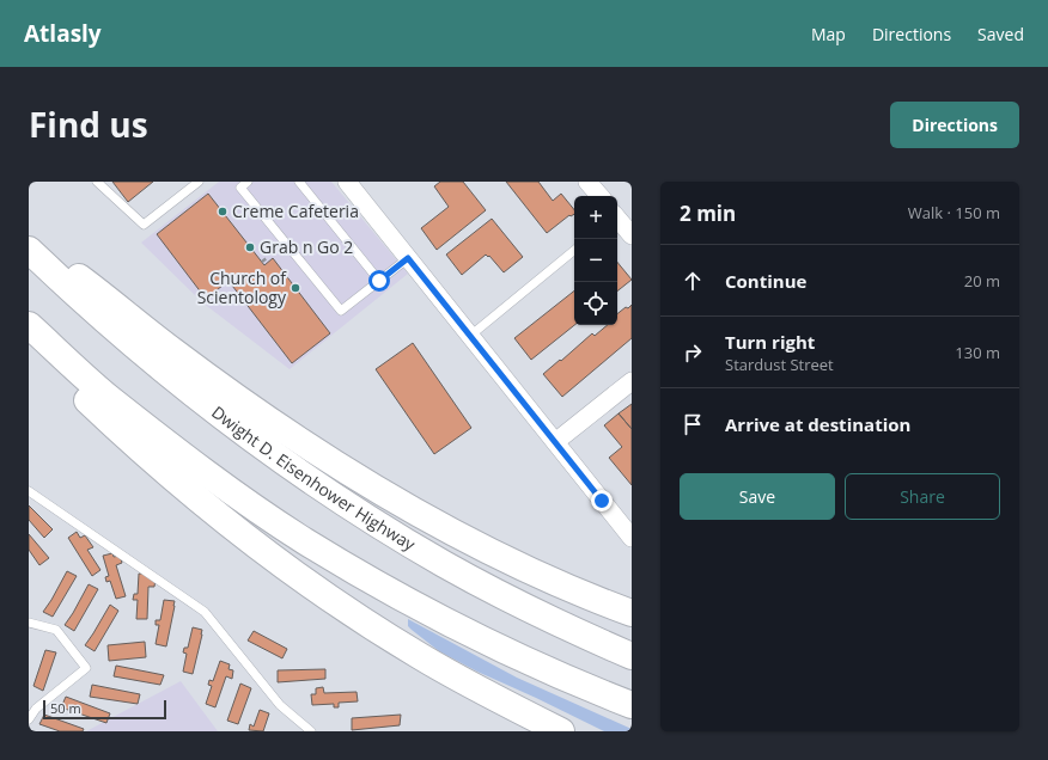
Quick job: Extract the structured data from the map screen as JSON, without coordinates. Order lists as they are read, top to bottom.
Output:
{
  "streets": {
    "highway": ["Dwight D. Eisenhower Highway"]
  },
  "places": ["Creme Cafeteria", "Grab n Go 2", "Church of Scientology"],
  "scale_bar": "50 m",
  "page": {
    "header": "Atlasly",
    "nav": ["Map", "Directions", "Saved"],
    "title": "Find us",
    "buttons": [
      "Directions",
      ["Save", "Share"]
    ],
    "heading": ["2 min", "Walk · 150 m"],
    "map_buttons": ["+", "−"],
    "list": [
      ["Continue", "20 m"],
      ["Turn right", "Stardust Street", "130 m"],
      "Arrive at destination"
    ],
    "scale": "50 m"
  }
}
